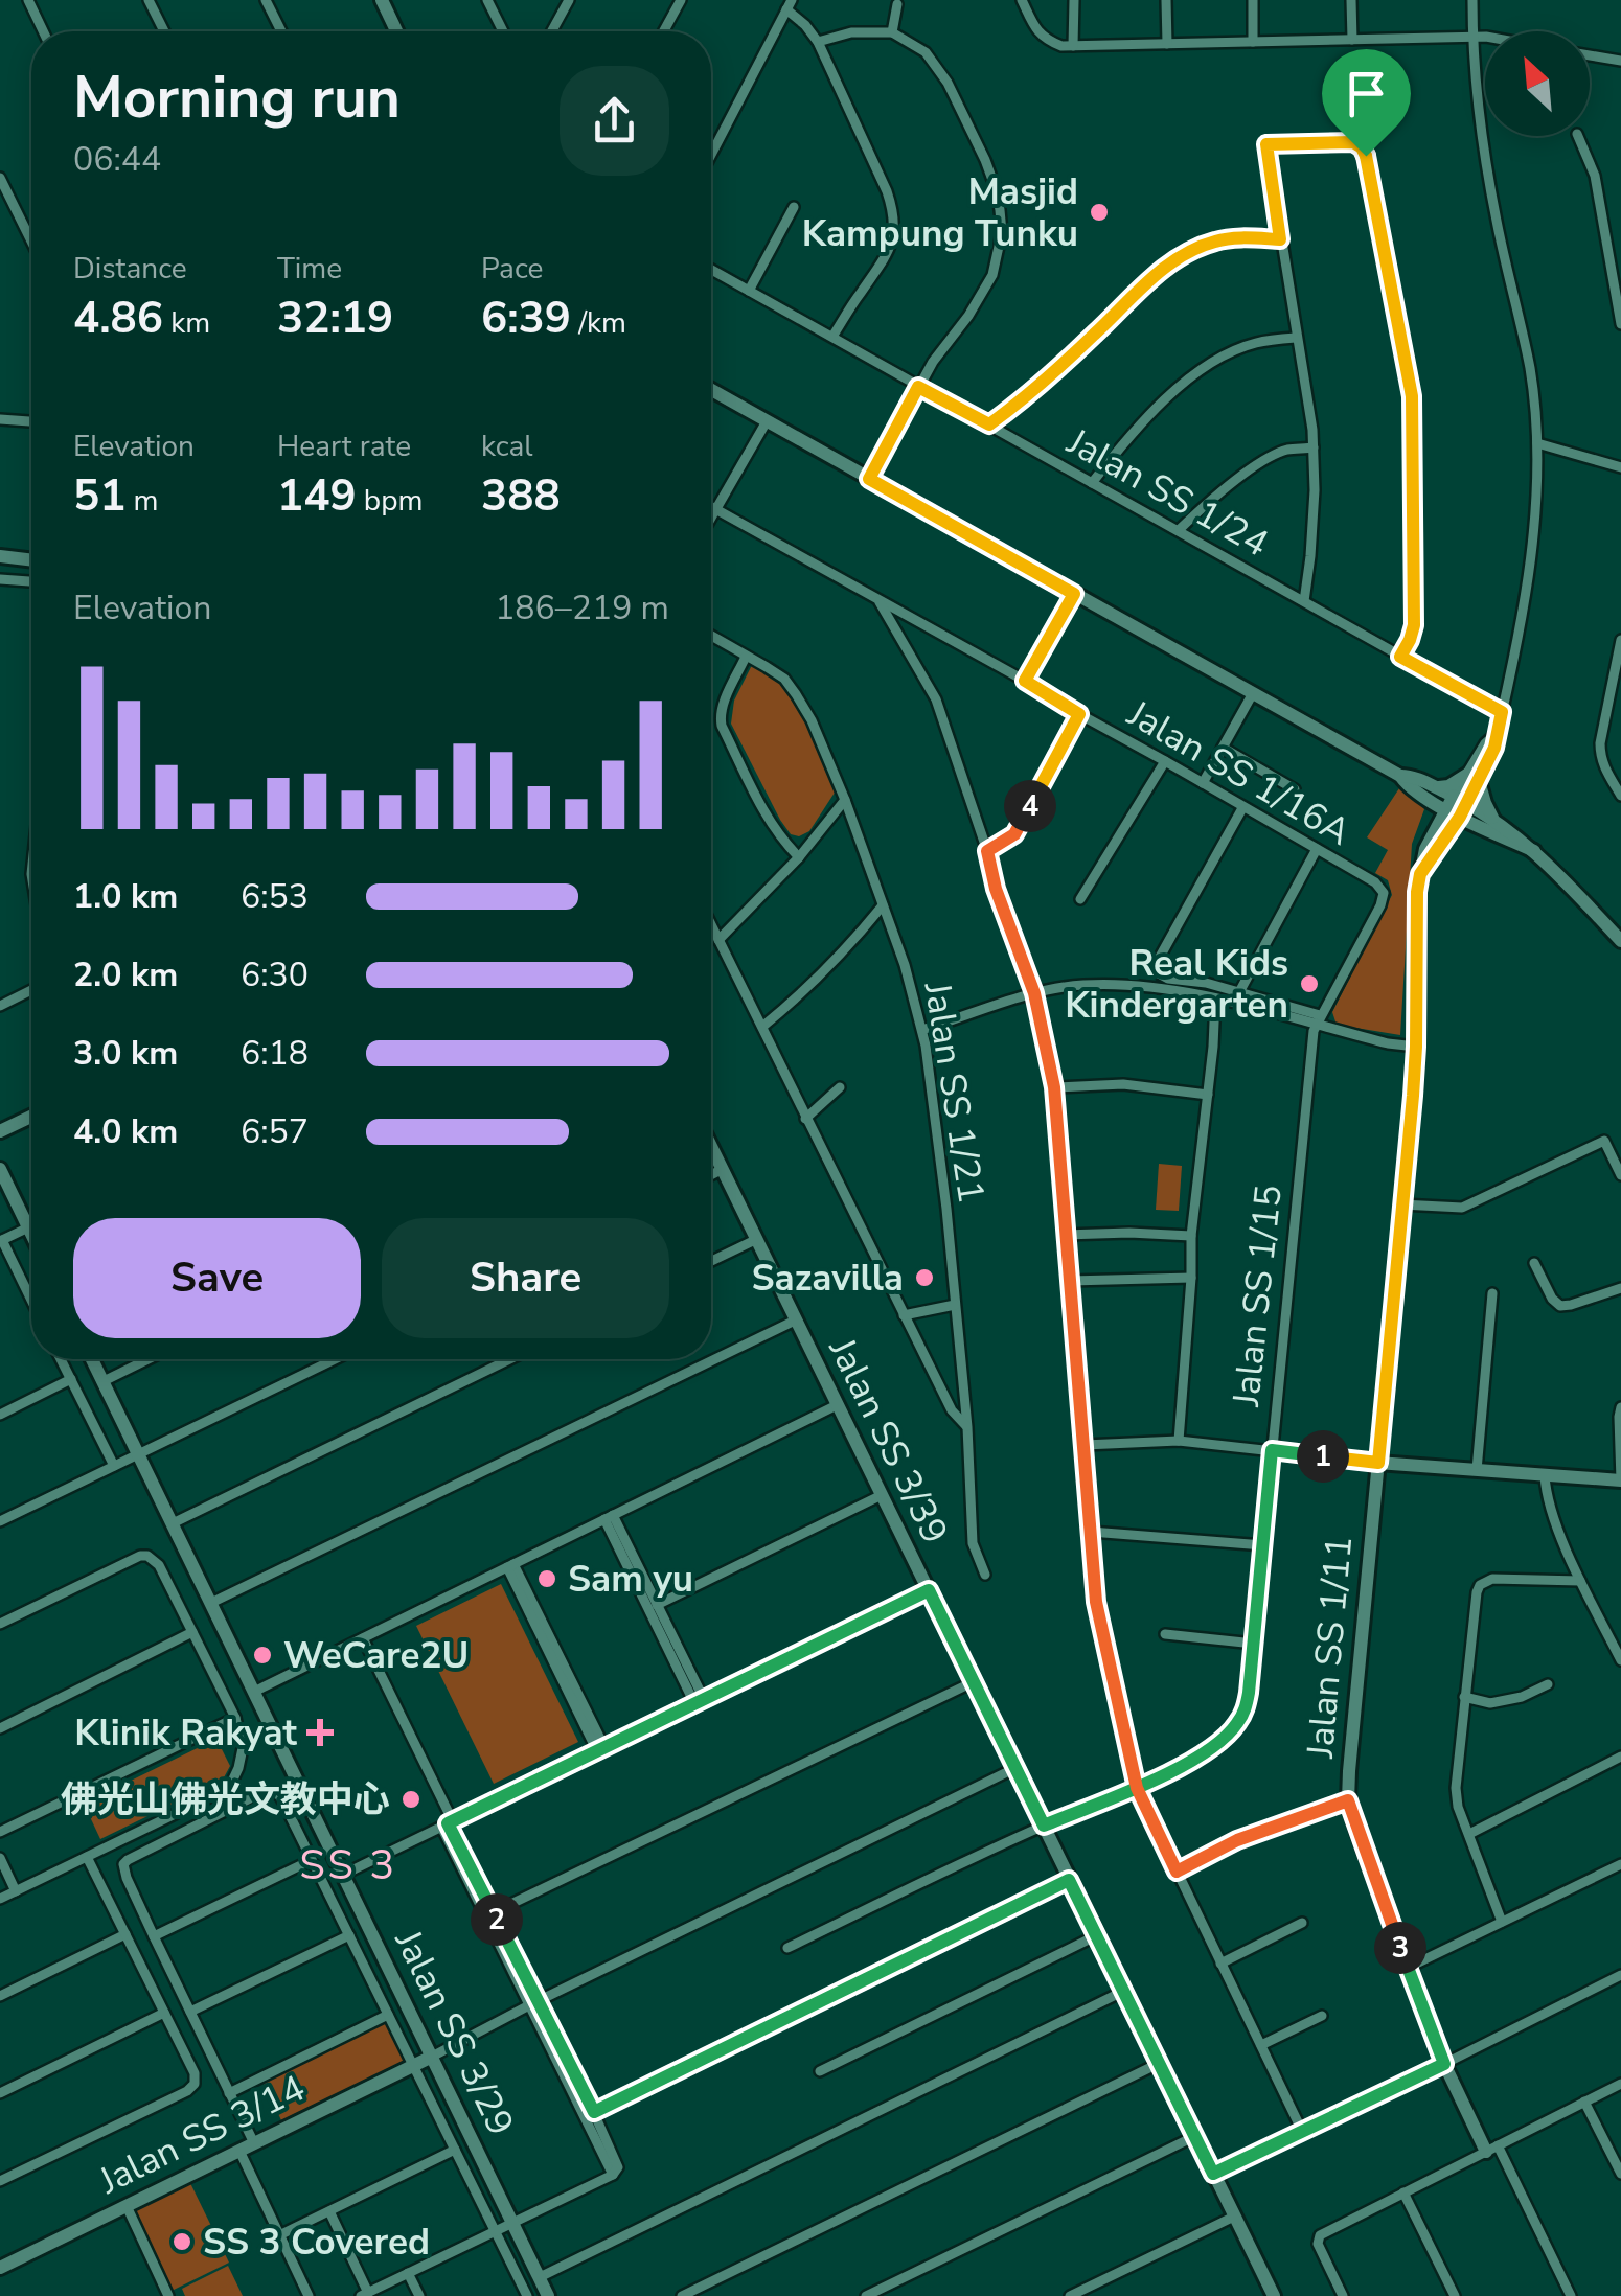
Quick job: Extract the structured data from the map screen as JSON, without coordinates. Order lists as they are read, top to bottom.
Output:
{
  "streets": {
    "street": [
      "Jalan SS 1/24",
      "Jalan SS 1/16A",
      "Jalan SS 1/21",
      "Jalan SS 1/15",
      "Jalan SS 3/39",
      "Jalan SS 1/11",
      "Jalan SS 3/29",
      "Jalan SS 3/14"
    ]
  },
  "crossings": [
    ["Jalan SS 1/16A", "Jalan SS 1/15"],
    ["Jalan SS 1/15", "Jalan SS 3/39"],
    ["Jalan SS 3/29", "Jalan SS 3/14"]
  ],
  "districts": ["SS 3"],
  "places": {
    "other": [
      "Masjid Kampung Tunku",
      "Real Kids Kindergarten",
      "Sazavilla",
      "Sam yu",
      "WeCare2U",
      "佛光山佛光文教中心",
      "SS 3 Covered"
    ],
    "health": ["Klinik Rakyat"]
  },
  "north": "top left",
  "page": {
    "heading": ["Morning run", "06:44"],
    "stats": [
      ["Distance", "4.86 km"],
      ["Time", "32:19"],
      ["Pace", "6:39 /km"],
      ["Elevation", "51 m"],
      ["Heart rate", "149 bpm"],
      ["kcal", "388"]
    ],
    "chart": ["Elevation", "186–219 m"],
    "pins": [
      "4",
      "1",
      "2",
      "3"
    ],
    "list": [
      {
        "name": "1.0 km",
        "note": "6:53"
      },
      {
        "name": "2.0 km",
        "note": "6:30"
      },
      {
        "name": "3.0 km",
        "note": "6:18"
      },
      {
        "name": "4.0 km",
        "note": "6:57"
      }
    ],
    "buttons": ["Save", "Share"]
  }
}
